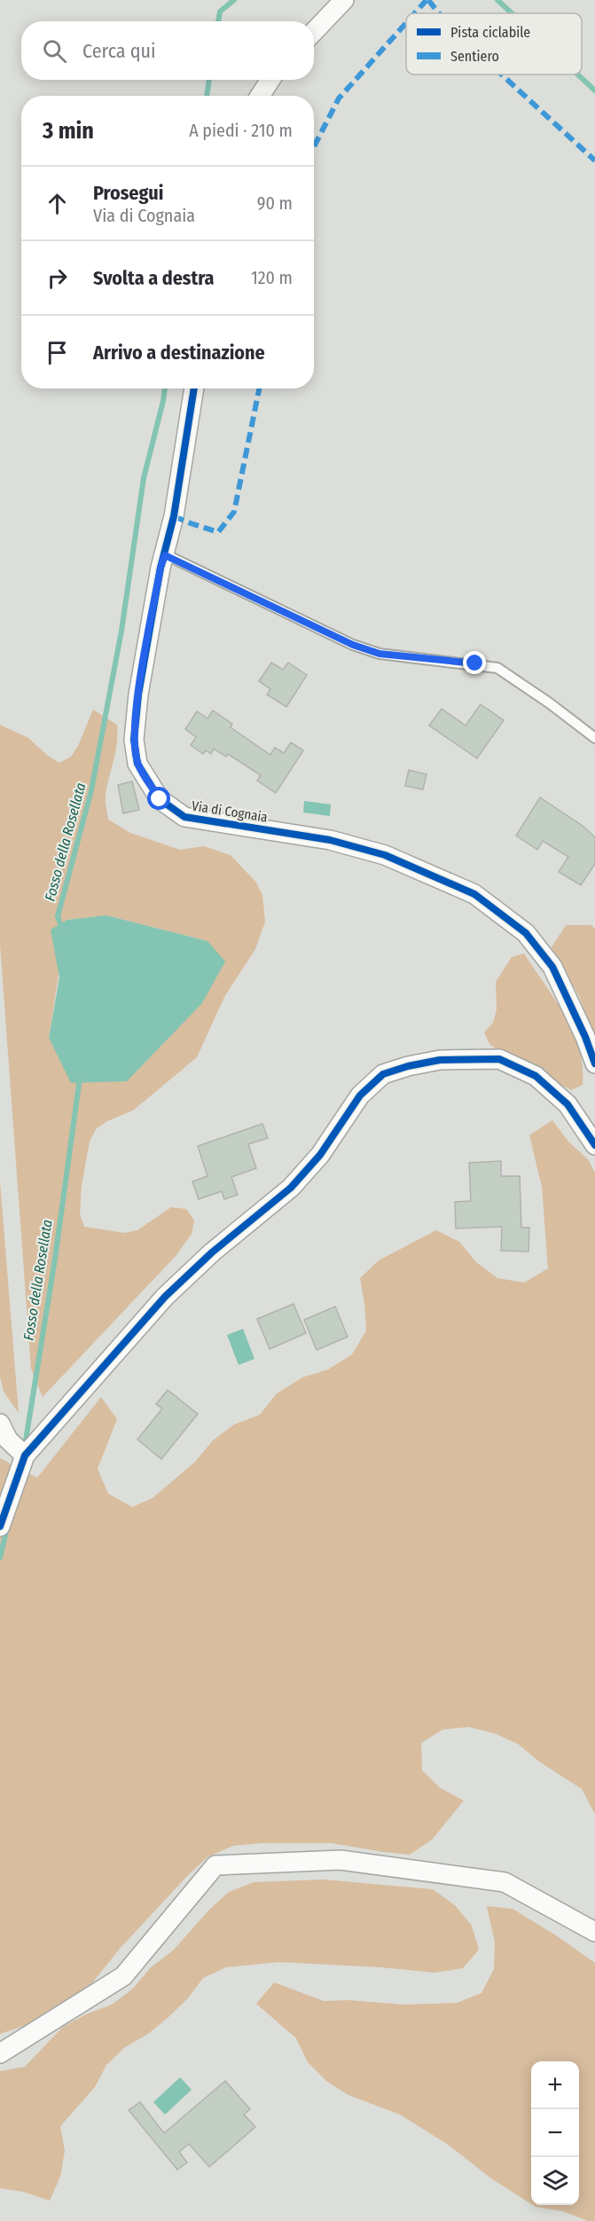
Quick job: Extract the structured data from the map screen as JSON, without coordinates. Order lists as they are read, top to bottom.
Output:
{
  "streets": {
    "street": ["Via di Cognaia"]
  },
  "water": ["Fosso della Rosellata"],
  "legend": ["Pista ciclabile", "Sentiero"],
  "page": {
    "search": "Cerca qui",
    "heading": ["3 min", "A piedi · 210 m"],
    "list": [
      ["Prosegui", "Via di Cognaia", "90 m"],
      ["Svolta a destra", "120 m"],
      "Arrivo a destinazione"
    ],
    "map_buttons": ["+", "−"]
  }
}
